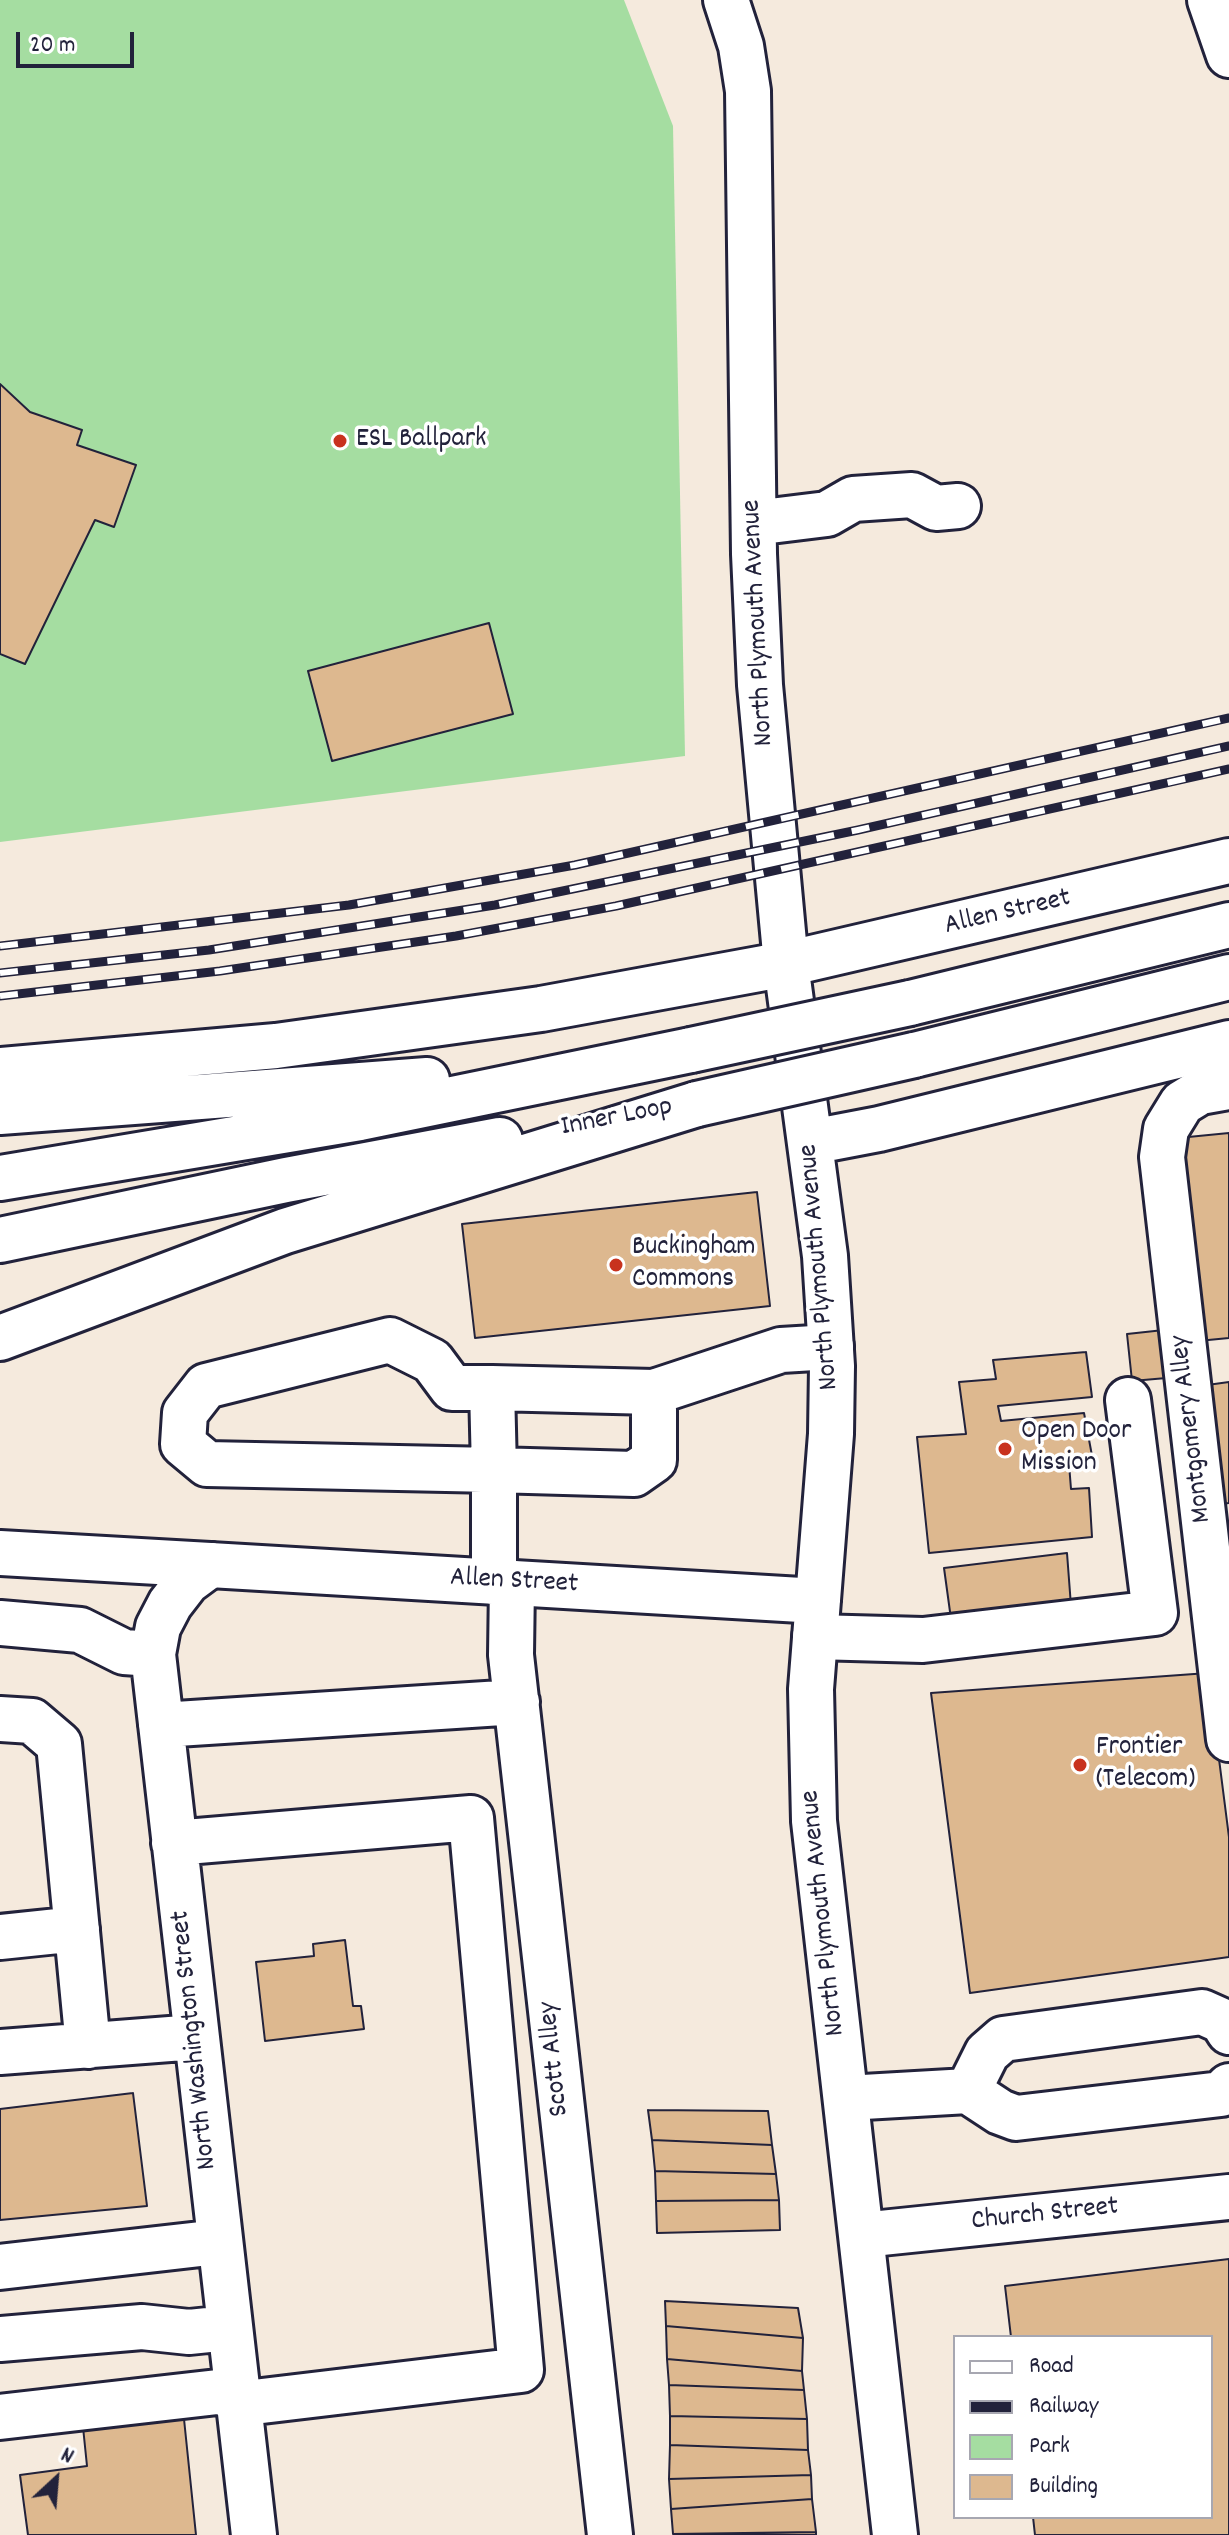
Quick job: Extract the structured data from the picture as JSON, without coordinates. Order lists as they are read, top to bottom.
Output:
{
  "streets": {
    "main road": [
      "North Plymouth Avenue",
      "Allen Street",
      "Inner Loop",
      "Montgomery Alley",
      "North Washington Street",
      "Scott Alley",
      "Church Street"
    ]
  },
  "crossings": [
    ["North Plymouth Avenue", "Allen Street"],
    ["North Plymouth Avenue", "Church Street"],
    ["Allen Street", "North Washington Street"],
    ["Allen Street", "Scott Alley"]
  ],
  "places": [
    "ESL Ballpark",
    "Buckingham Commons",
    "Open Door Mission",
    "Frontier (Telecom)"
  ],
  "legend": [
    "Road",
    "Railway",
    "Park",
    "Building"
  ],
  "scale_bar": "20 m",
  "north": "top right"
}
